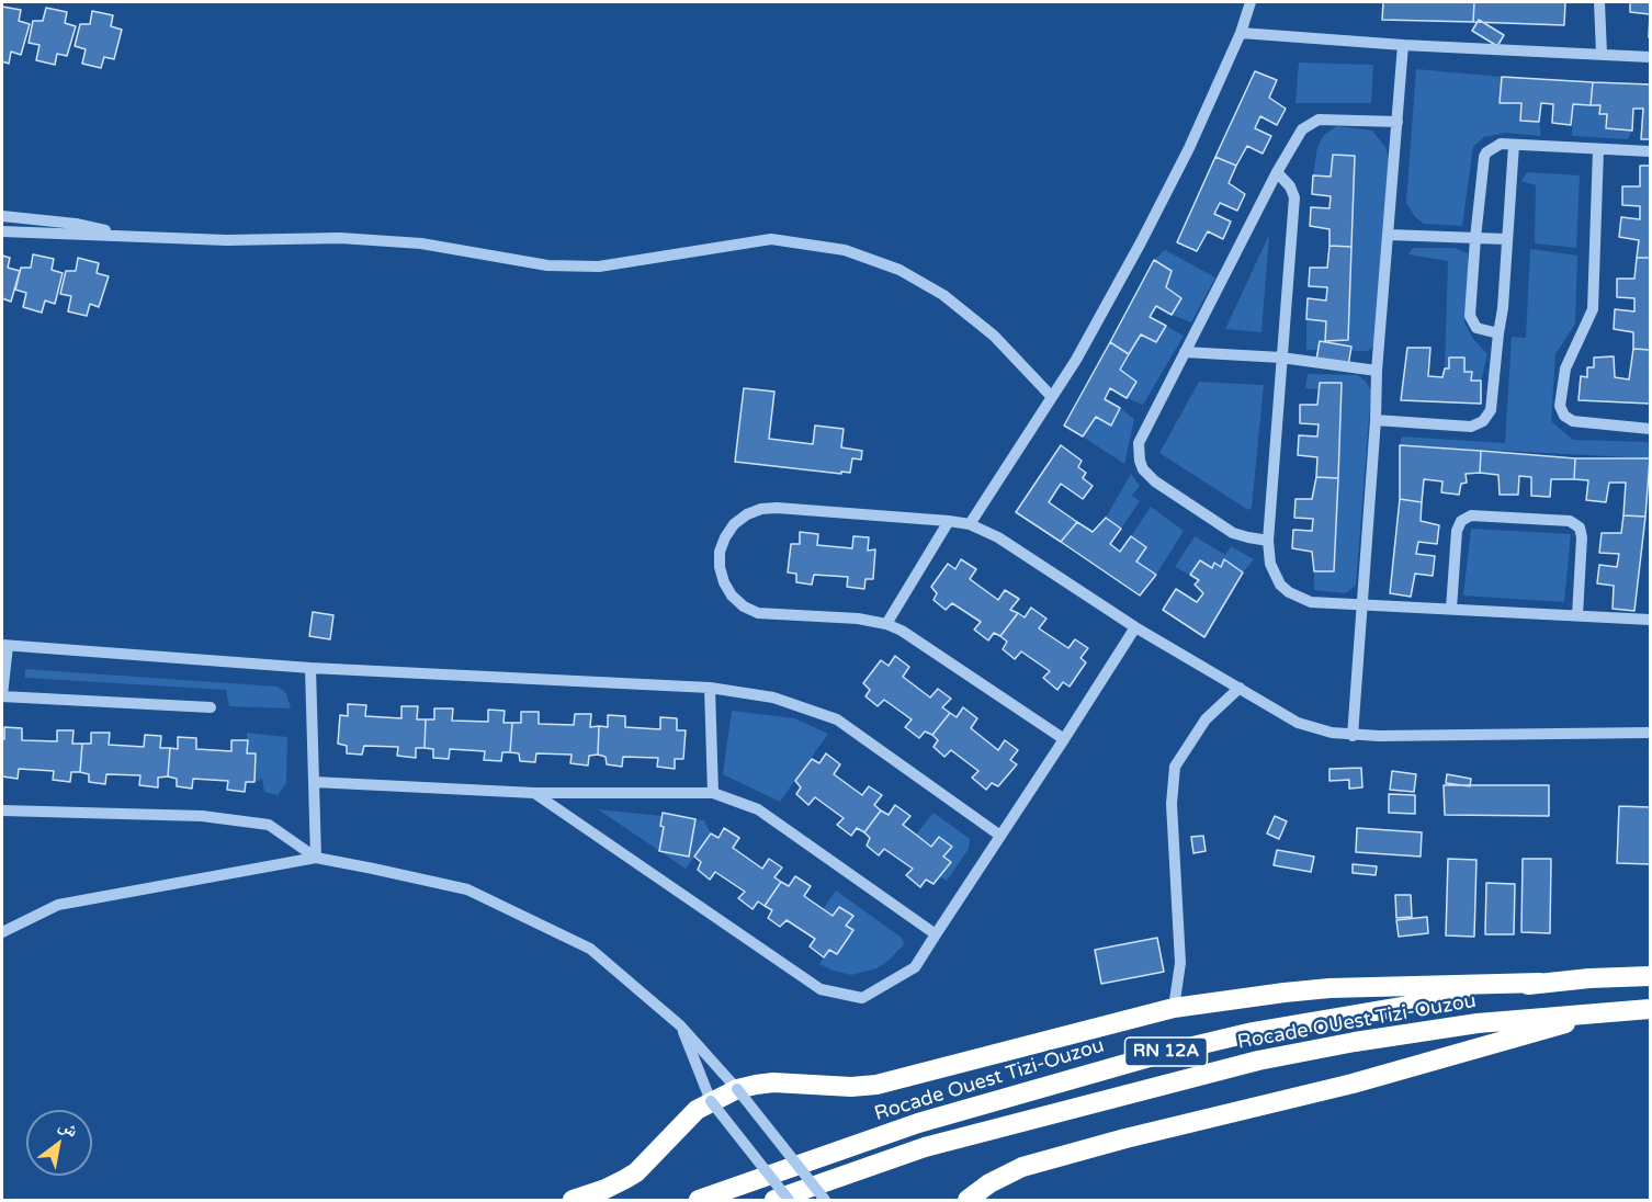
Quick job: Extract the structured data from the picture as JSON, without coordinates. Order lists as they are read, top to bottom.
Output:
{
  "streets": {
    "highway": ["Rocade OUest Tizi-Ouzou", "RN 12A", "Rocade Ouest Tizi-Ouzou"]
  },
  "north": "top right"
}
